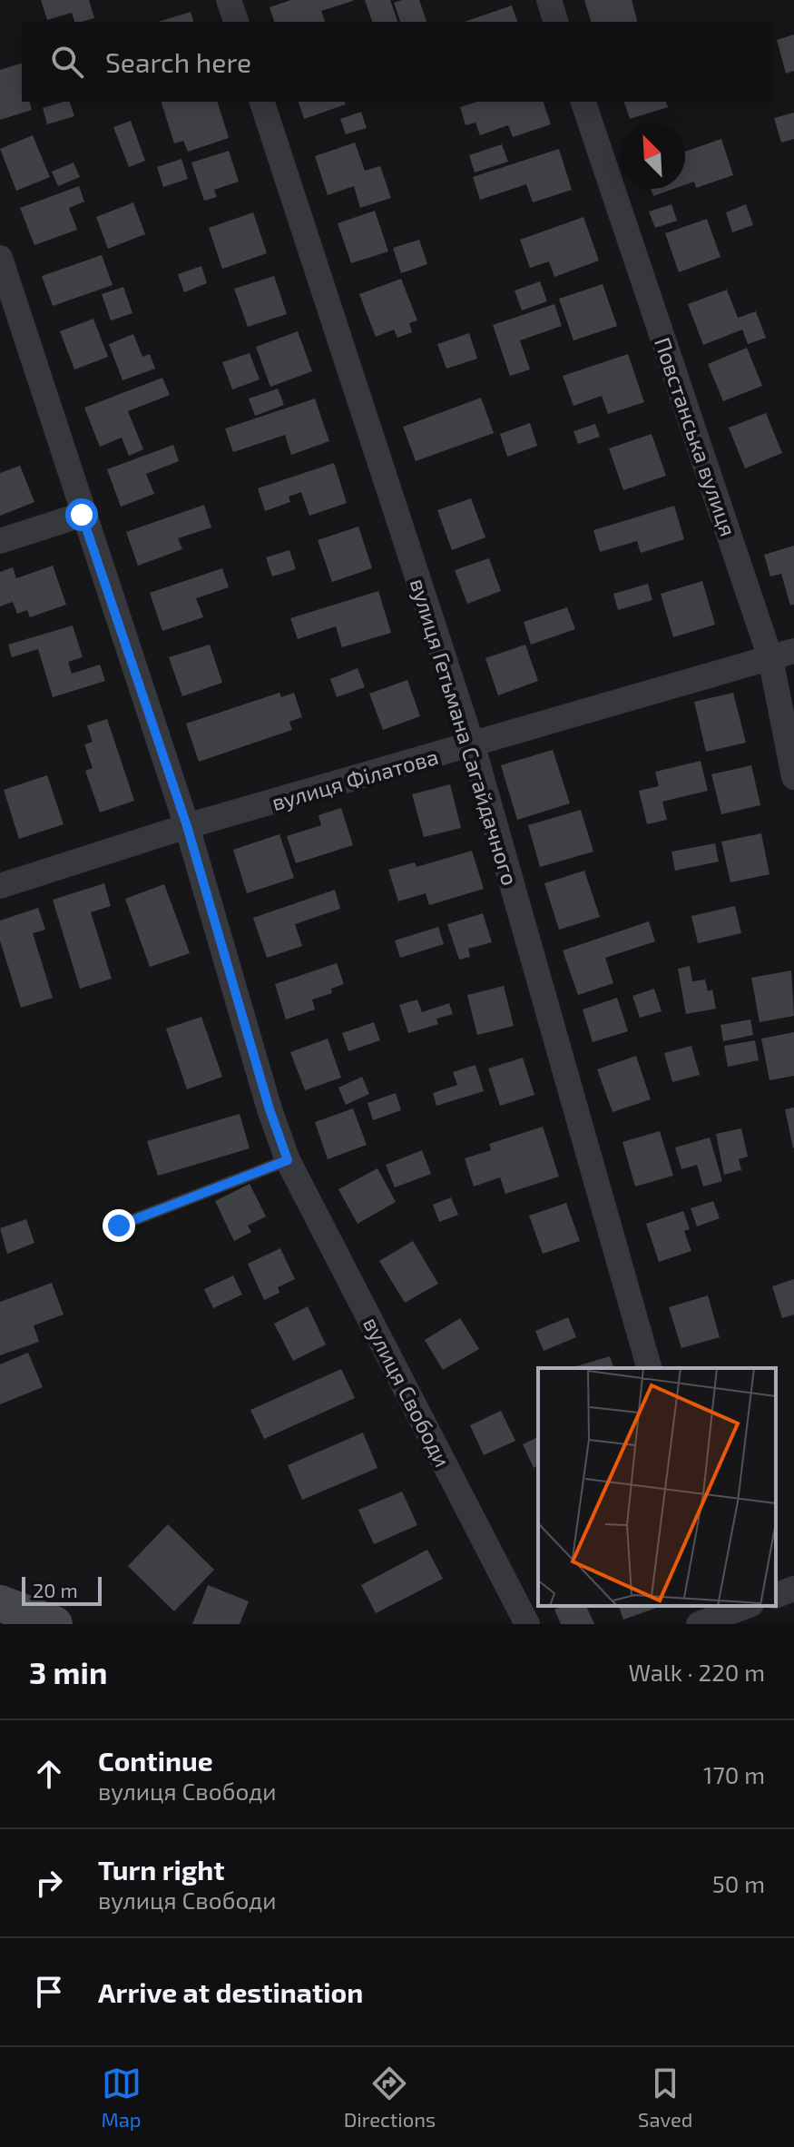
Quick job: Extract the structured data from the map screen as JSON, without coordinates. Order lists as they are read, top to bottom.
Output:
{
  "streets": {
    "street": [
      "Повстанська вулиця",
      "вулиця Гетьмана Сагайдачного",
      "вулиця Філатова",
      "вулиця Свободи"
    ]
  },
  "crossings": [
    ["Повстанська вулиця", "вулиця Філатова"],
    ["вулиця Гетьмана Сагайдачного", "вулиця Філатова"],
    ["вулиця Філатова", "вулиця Свободи"]
  ],
  "scale_bar": "20 m",
  "north": "top left",
  "page": {
    "search": "Search here",
    "scale": "20 m",
    "heading": ["3 min", "Walk · 220 m"],
    "list": [
      ["Continue", "вулиця Свободи", "170 m"],
      ["Turn right", "вулиця Свободи", "50 m"],
      "Arrive at destination"
    ],
    "nav": ["Map", "Directions", "Saved"]
  }
}
